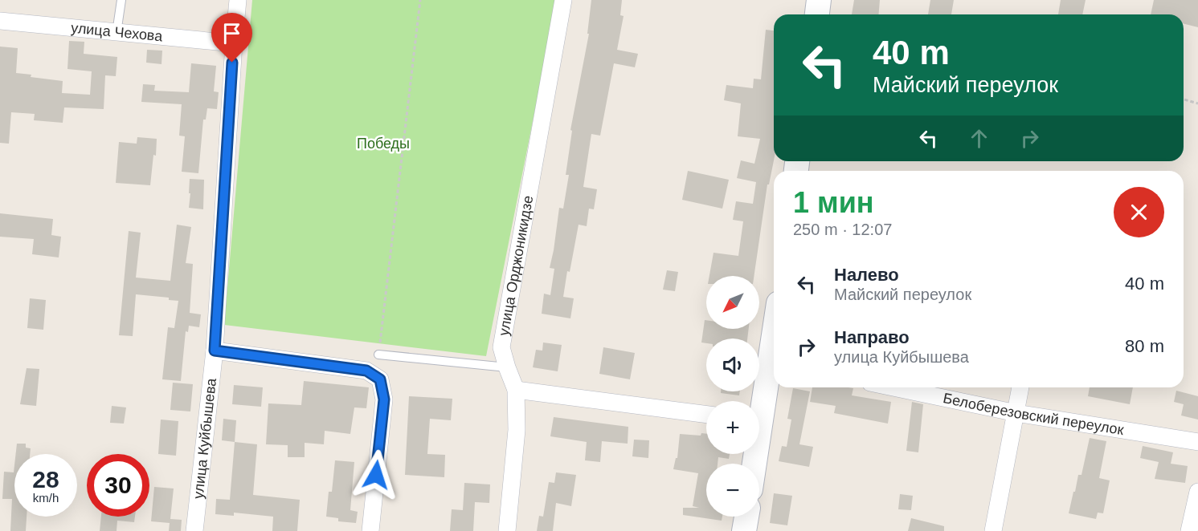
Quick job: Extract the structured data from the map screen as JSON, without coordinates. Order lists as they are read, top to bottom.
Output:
{
  "streets": {
    "street": [
      "улица Чехова",
      "улица Орджоникидзе",
      "Белоберезовский переулок",
      "улица Куйбышева"
    ]
  },
  "crossings": [
    ["улица Чехова", "улица Куйбышева"]
  ],
  "parks": ["Победы"],
  "north": "bottom left",
  "page": {
    "turn": ["40 m", "Майский переулок"],
    "heading": ["1 мин", "250 m · 12:07"],
    "list": [
      {
        "name": "Налево",
        "note": "Майский переулок",
        "value": "40 m"
      },
      {
        "name": "Направо",
        "note": "улица Куйбышева",
        "value": "80 m"
      }
    ],
    "map_buttons": ["+", "−"],
    "speed": "28 km/h",
    "limit": "30"
  }
}
